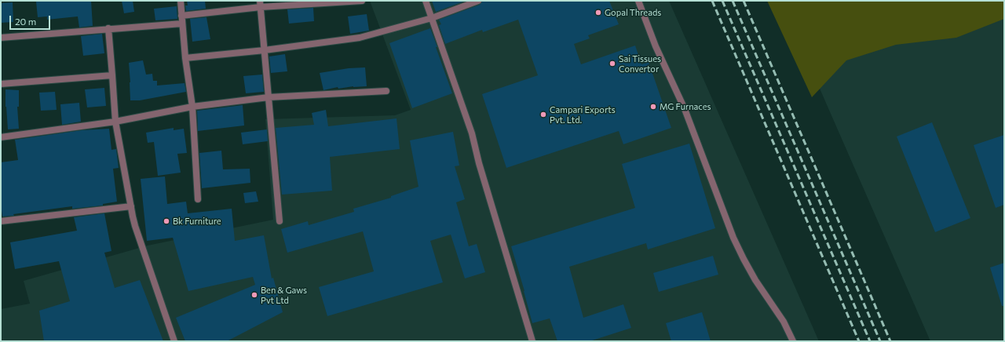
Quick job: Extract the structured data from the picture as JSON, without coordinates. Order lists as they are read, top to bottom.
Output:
{
  "places": [
    "Gopal Threads",
    "Sai Tissues Convertor",
    "MG Furnaces",
    "Campari Exports Pvt. Ltd.",
    "Bk Furniture",
    "Ben & Gaws Pvt Ltd"
  ],
  "scale_bar": "20 m"
}
